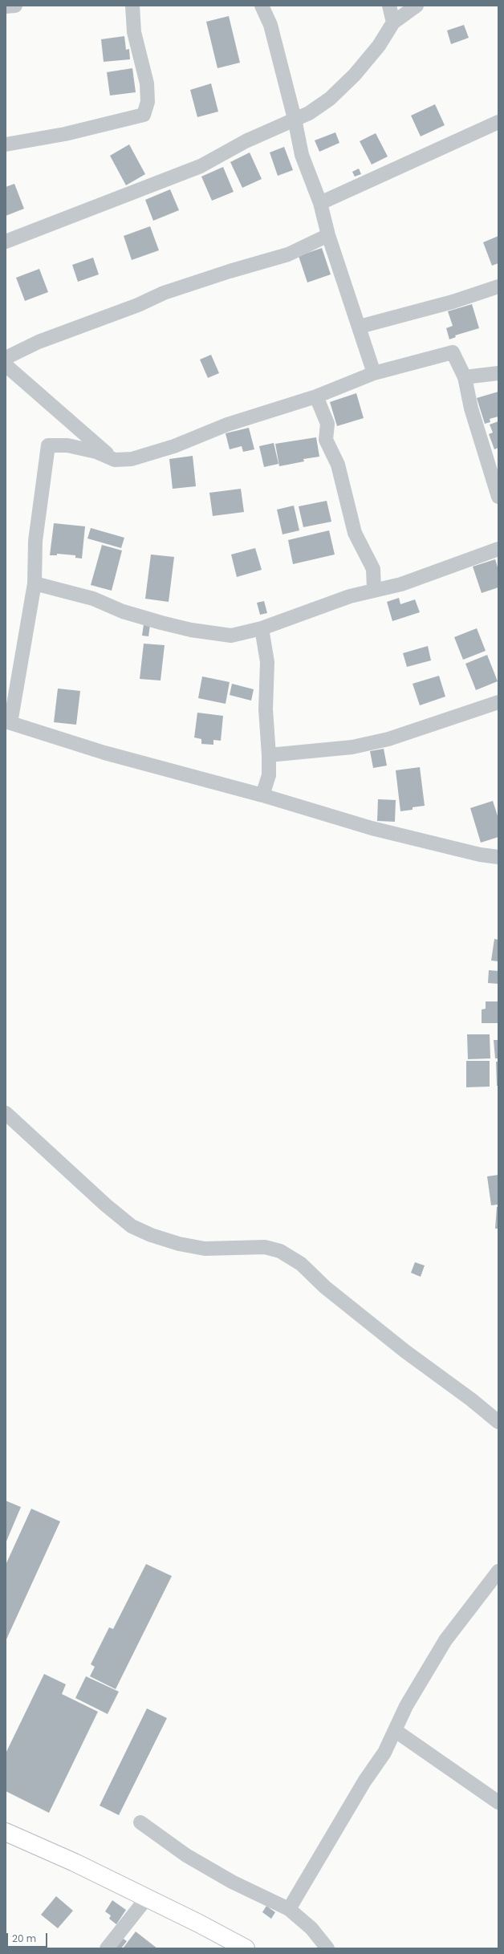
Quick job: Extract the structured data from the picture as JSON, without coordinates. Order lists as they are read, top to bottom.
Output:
{
  "scale_bar": "20 m"
}
